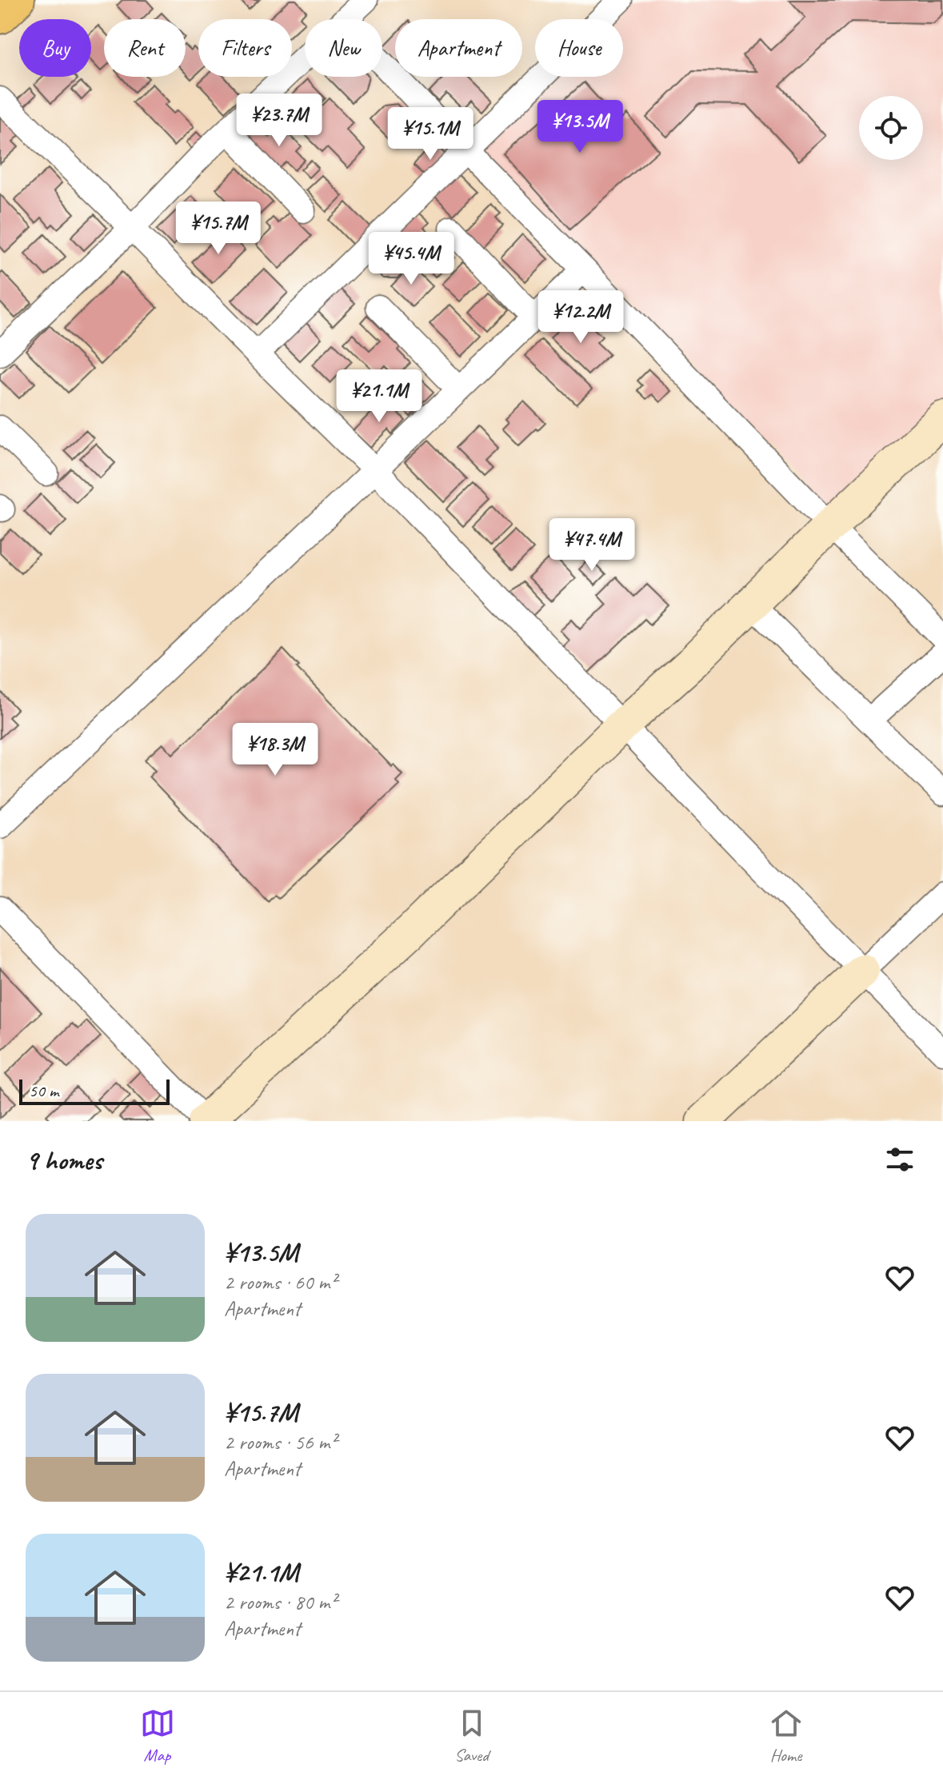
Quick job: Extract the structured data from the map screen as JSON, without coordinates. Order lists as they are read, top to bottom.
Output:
{
  "scale_bar": "50 m",
  "page": {
    "chip": [
      "Buy",
      "Rent",
      "Filters",
      "New",
      "Apartment",
      "House"
    ],
    "price": [
      "¥23.7M",
      "¥13.5M",
      "¥15.1M",
      "¥15.7M",
      "¥45.4M",
      "¥12.2M",
      "¥21.1M",
      "¥47.4M",
      "¥18.3M"
    ],
    "scale": "50 m",
    "heading": "9 homes",
    "list": [
      {
        "name": "¥13.5M",
        "note": "2 rooms · 60 m² · Apartment"
      },
      {
        "name": "¥15.7M",
        "note": "2 rooms · 56 m² · Apartment"
      },
      {
        "name": "¥21.1M",
        "note": "2 rooms · 80 m² · Apartment"
      }
    ],
    "tabs": ["Map", "Saved", "Home"]
  }
}
